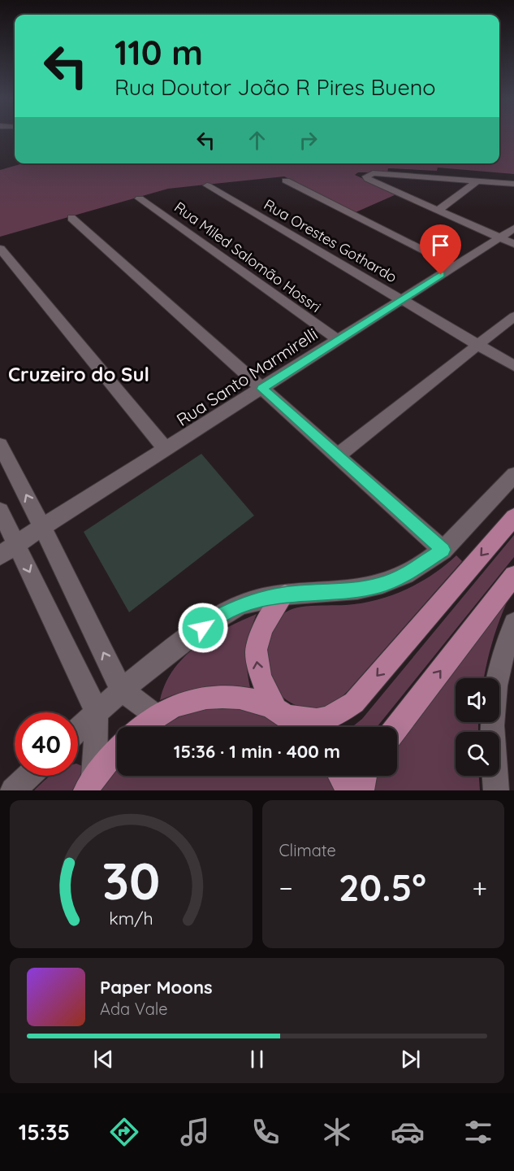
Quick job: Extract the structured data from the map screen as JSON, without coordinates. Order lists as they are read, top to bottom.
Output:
{
  "streets": {
    "street": ["Rua Orestes Gothardo", "Rua Miled Salomão Hossri", "Rua Santo Marmirelli"]
  },
  "crossings": [
    ["Rua Orestes Gothardo", "Rua Santo Marmirelli"],
    ["Rua Miled Salomão Hossri", "Rua Santo Marmirelli"]
  ],
  "districts": ["Cruzeiro do Sul"],
  "page": {
    "turn": ["110 m", "Rua Doutor João R Pires Bueno"],
    "limit": "40",
    "trip": "15:36 · 1 min · 400 m",
    "tile": "Climate",
    "heat": ["−", "20.5°", "+"],
    "song": ["Paper Moons", "Ada Vale"],
    "tabs": "15:35",
    "gauge": ["30", "km/h"]
  }
}
